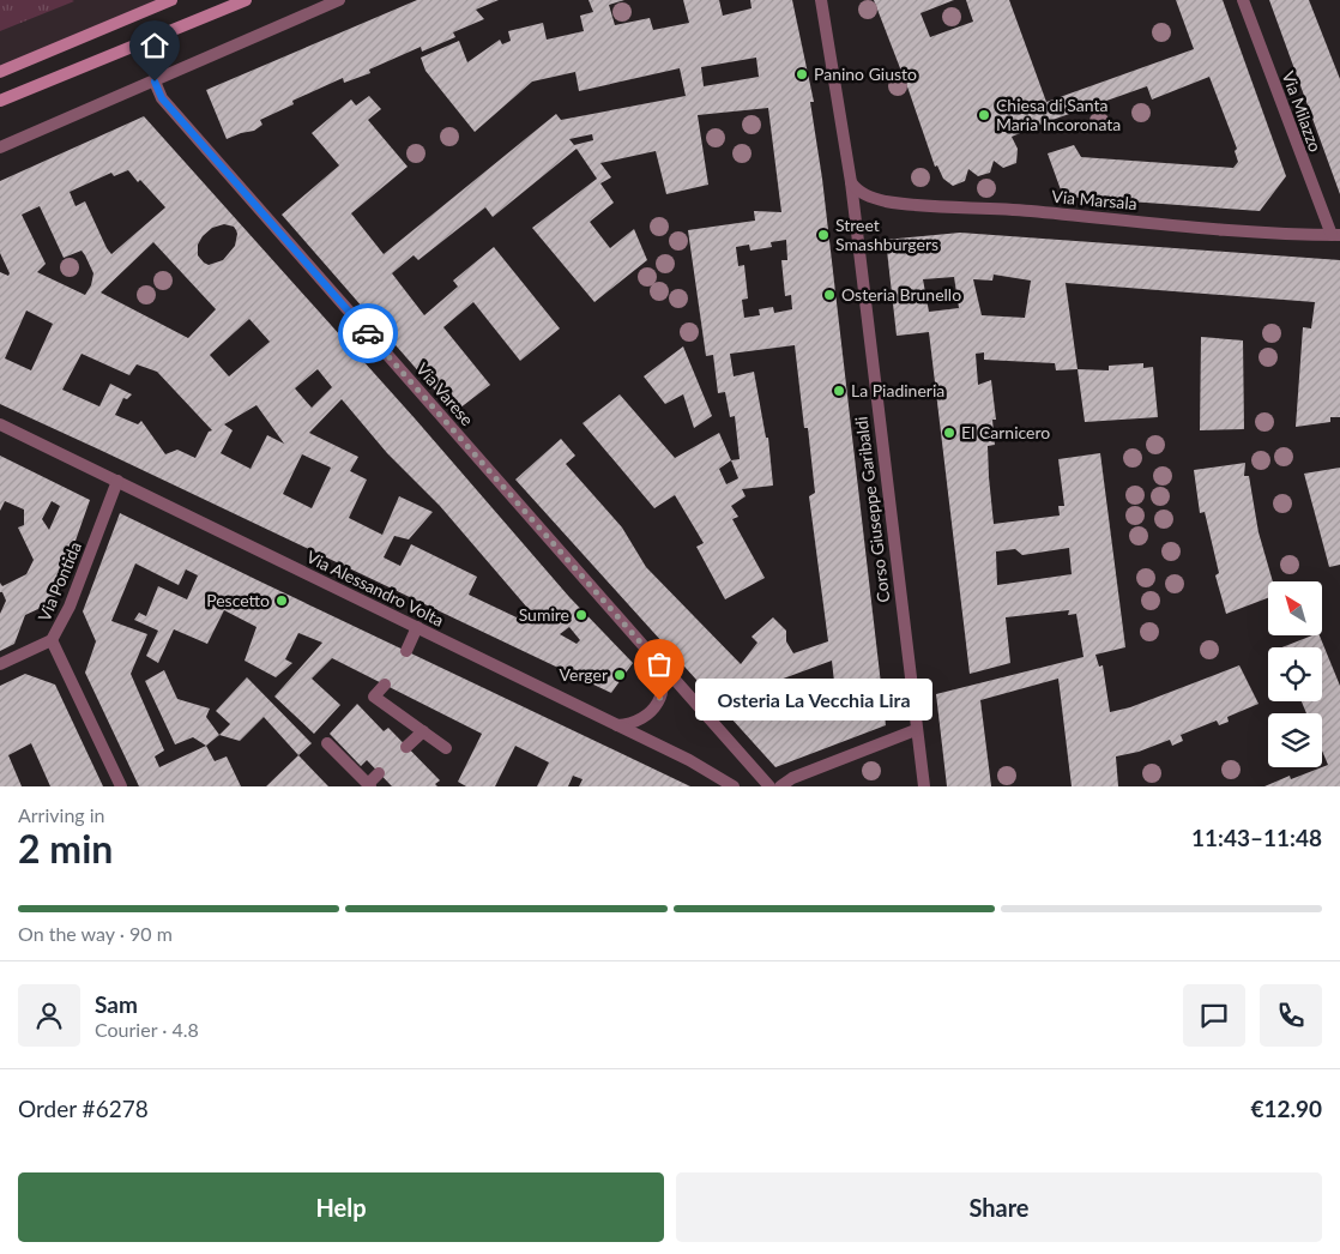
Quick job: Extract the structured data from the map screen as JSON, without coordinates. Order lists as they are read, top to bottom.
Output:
{
  "streets": {
    "street": [
      "Via Milazzo",
      "Via Marsala",
      "Via Varese",
      "Corso Giuseppe Garibaldi",
      "Via Pontida",
      "Via Alessandro Volta"
    ]
  },
  "crossings": [
    ["Via Milazzo", "Via Marsala"],
    ["Via Marsala", "Corso Giuseppe Garibaldi"],
    ["Via Pontida", "Via Alessandro Volta"]
  ],
  "places": [
    "Panino Giusto",
    "Chiesa di Santa Maria Incoronata",
    "Street Smashburgers",
    "Osteria Brunello",
    "La Piadineria",
    "El Carnicero",
    "Pescetto",
    "Sumire",
    "Verger",
    "Osteria La Vecchia Lira"
  ],
  "north": "top left",
  "page": {
    "bubble": "Osteria La Vecchia Lira",
    "heading": ["2 min", "Arriving in", "11:43–11:48"],
    "panel": [
      "Sam",
      "Courier · 4.8",
      "Order #6278",
      "€12.90"
    ],
    "bar": "On the way · 90 m",
    "buttons": ["Help", "Share"]
  }
}
